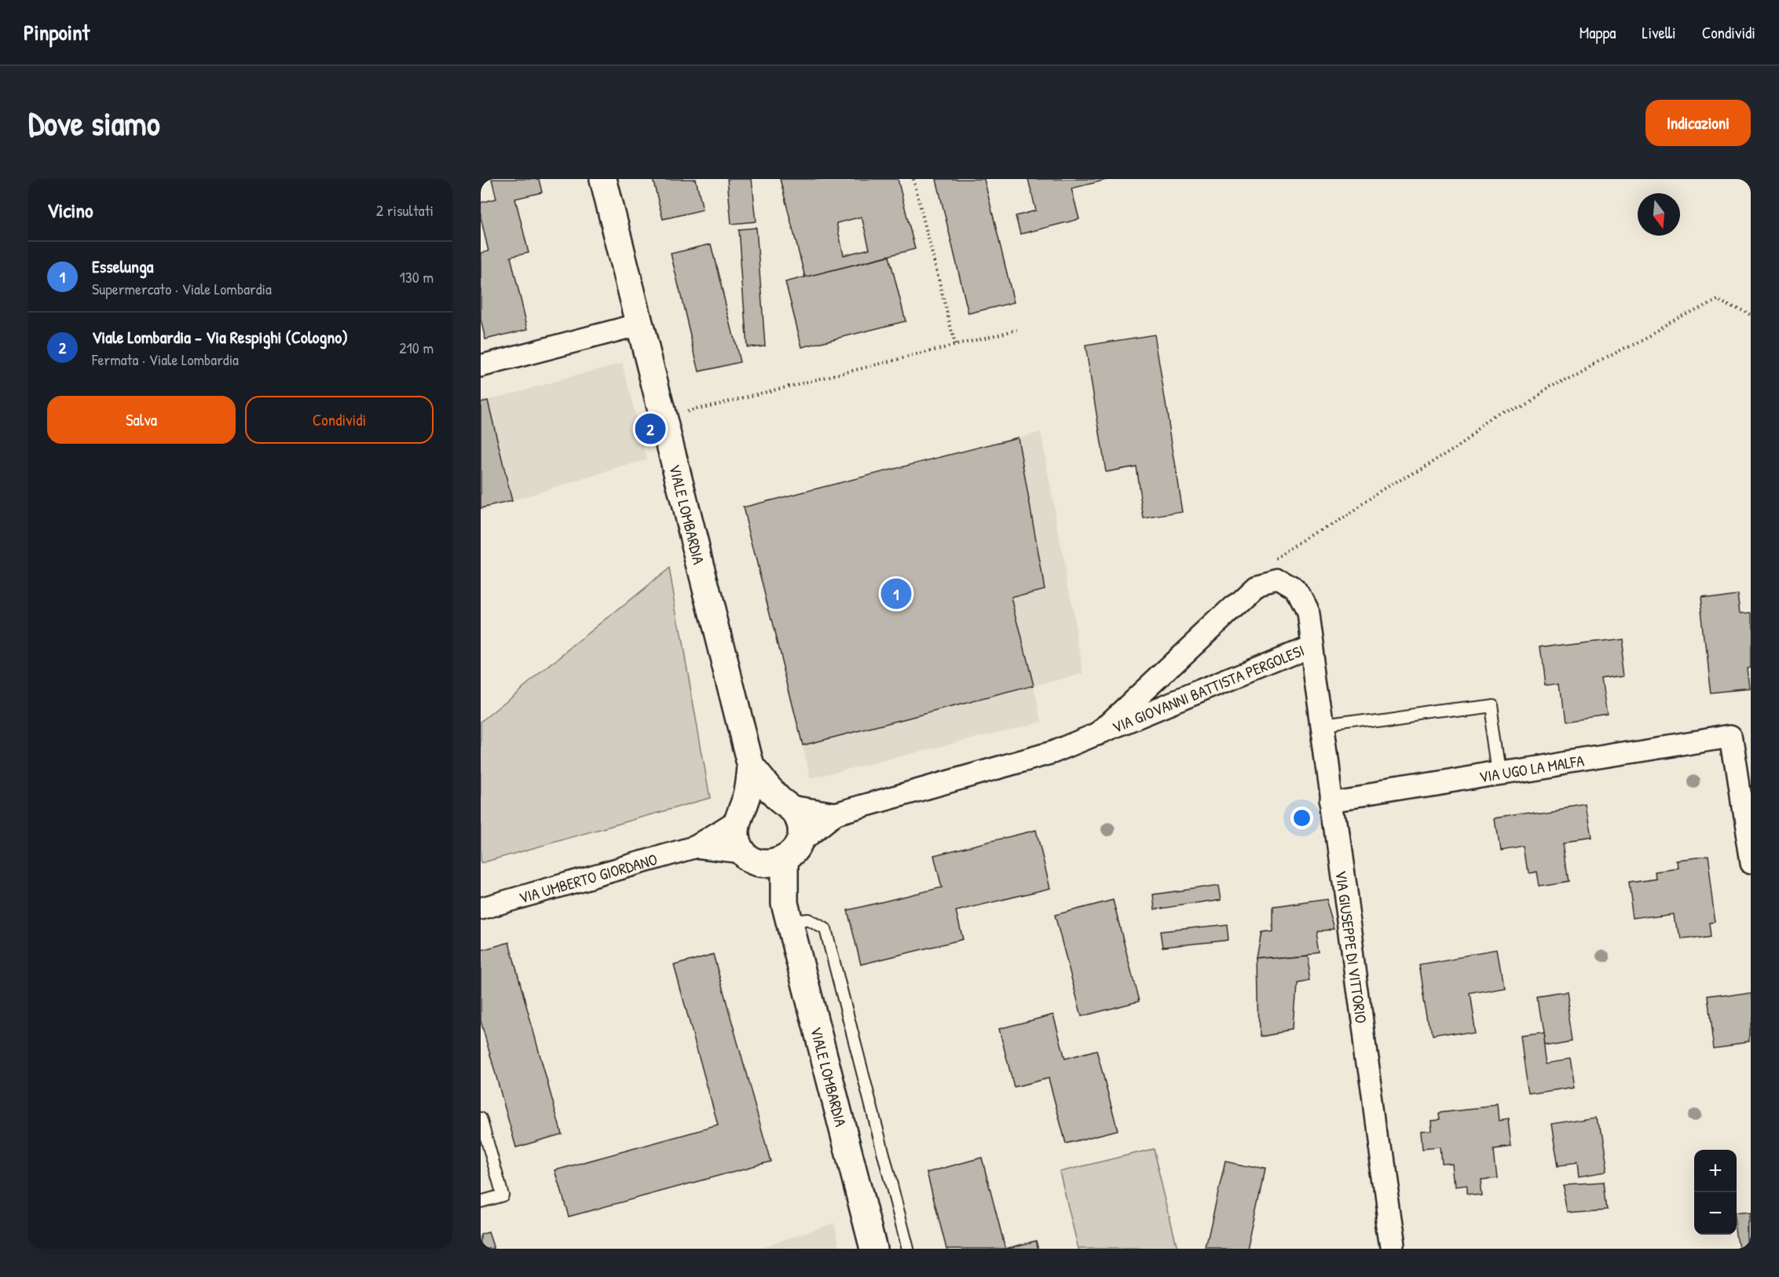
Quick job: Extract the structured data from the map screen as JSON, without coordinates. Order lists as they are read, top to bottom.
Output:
{
  "streets": {
    "street": [
      "VIALE LOMBARDIA",
      "VIA GIOVANNI BATTISTA PERGOLESI",
      "VIA UGO LA MALFA",
      "VIA UMBERTO GIORDANO",
      "VIA GIUSEPPE DI VITTORIO"
    ]
  },
  "crossings": [
    ["VIALE LOMBARDIA", "VIA GIOVANNI BATTISTA PERGOLESI"],
    ["VIALE LOMBARDIA", "VIA UMBERTO GIORDANO"],
    ["VIA GIOVANNI BATTISTA PERGOLESI", "VIA UMBERTO GIORDANO"],
    ["VIA GIOVANNI BATTISTA PERGOLESI", "VIA GIUSEPPE DI VITTORIO"],
    ["VIA UGO LA MALFA", "VIA GIUSEPPE DI VITTORIO"]
  ],
  "north": "bottom",
  "page": {
    "header": "Pinpoint",
    "nav": ["Mappa", "Livelli", "Condividi"],
    "buttons": [
      "Indicazioni",
      ["Salva", "Condividi"]
    ],
    "title": "Dove siamo",
    "heading": ["Vicino", "2 risultati"],
    "list": [
      {
        "mark": "1",
        "name": "Esselunga",
        "note": "Supermercato · Viale Lombardia",
        "value": "130 m"
      },
      {
        "mark": "2",
        "name": "Viale Lombardia - Via Respighi (Cologno)",
        "note": "Fermata · Viale Lombardia",
        "value": "210 m"
      }
    ],
    "pins": ["2", "1"],
    "map_buttons": ["+", "−"]
  }
}
